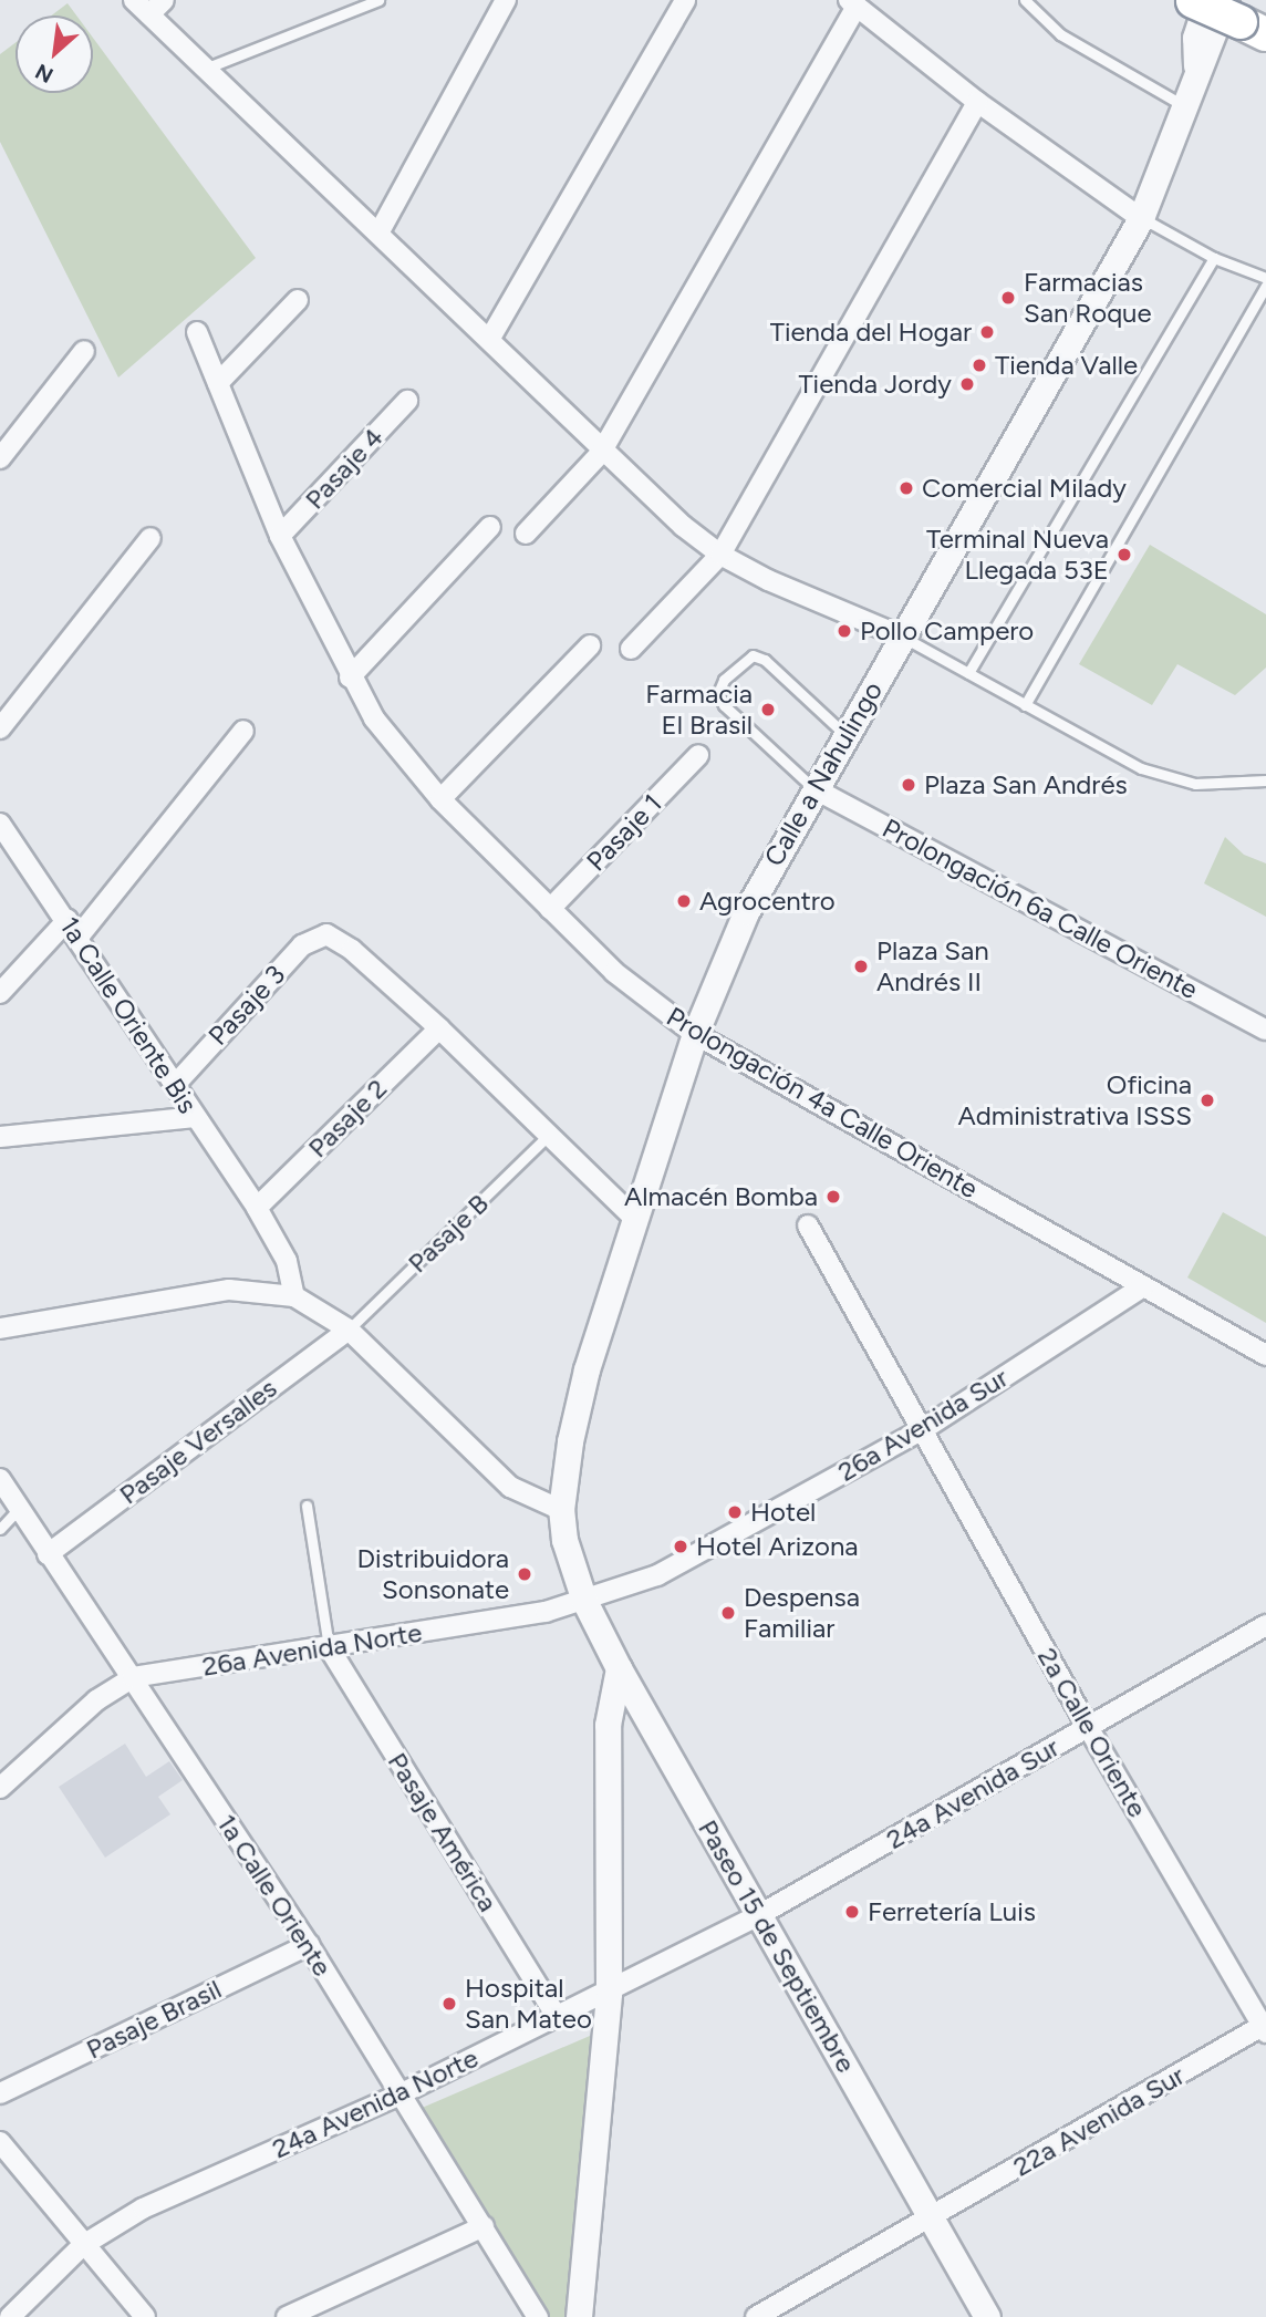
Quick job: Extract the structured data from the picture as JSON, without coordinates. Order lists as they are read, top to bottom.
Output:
{
  "streets": {
    "street": [
      "Pasaje 4",
      "Calle a Nahulingo",
      "Pasaje 1",
      "Prolongación 6a Calle Oriente",
      "Pasaje 3",
      "1a Calle Oriente Bis",
      "Prolongación 4a Calle Oriente",
      "Pasaje 2",
      "26a Avenida Sur",
      "Pasaje Versalles",
      "26a Avenida Norte",
      "2a Calle Oriente",
      "24a Avenida Sur",
      "Pasaje América",
      "1a Calle Oriente",
      "Paseo 15 de Septiembre",
      "Pasaje Brasil",
      "24a Avenida Norte",
      "22a Avenida Sur"
    ],
    "lane": ["Pasaje B"]
  },
  "crossings": [
    ["Pasaje 4", "Prolongación 4a Calle Oriente"],
    ["Calle a Nahulingo", "Prolongación 6a Calle Oriente"],
    ["Calle a Nahulingo", "Prolongación 4a Calle Oriente"],
    ["Calle a Nahulingo", "Paseo 15 de Septiembre"],
    ["Pasaje 1", "Prolongación 4a Calle Oriente"],
    ["Pasaje 3", "1a Calle Oriente Bis"],
    ["Pasaje 3", "Pasaje 2"],
    ["1a Calle Oriente Bis", "Pasaje 2"],
    ["Prolongación 4a Calle Oriente", "26a Avenida Sur"],
    ["Pasaje B", "Pasaje Versalles"],
    ["26a Avenida Sur", "26a Avenida Norte"],
    ["26a Avenida Sur", "2a Calle Oriente"],
    ["Pasaje Versalles", "1a Calle Oriente"],
    ["26a Avenida Norte", "Pasaje América"],
    ["26a Avenida Norte", "1a Calle Oriente"],
    ["26a Avenida Norte", "Paseo 15 de Septiembre"],
    ["2a Calle Oriente", "24a Avenida Sur"],
    ["2a Calle Oriente", "22a Avenida Sur"],
    ["24a Avenida Sur", "Paseo 15 de Septiembre"],
    ["24a Avenida Sur", "24a Avenida Norte"],
    ["Pasaje América", "24a Avenida Norte"],
    ["1a Calle Oriente", "Pasaje Brasil"],
    ["1a Calle Oriente", "24a Avenida Norte"],
    ["Paseo 15 de Septiembre", "24a Avenida Norte"],
    ["Paseo 15 de Septiembre", "22a Avenida Sur"]
  ],
  "places": [
    "Farmacias San Roque",
    "Tienda del Hogar",
    "Tienda Valle",
    "Tienda Jordy",
    "Comercial Milady",
    "Terminal Nueva Llegada 53E",
    "Pollo Campero",
    "Farmacia El Brasil",
    "Plaza San Andrés",
    "Agrocentro",
    "Plaza San Andrés II",
    "Oficina Administrativa ISSS",
    "Almacén Bomba",
    "Hotel",
    "Hotel Arizona",
    "Distribuidora Sonsonate",
    "Despensa Familiar",
    "Ferretería Luis",
    "Hospital San Mateo"
  ],
  "north": "bottom left"
}
